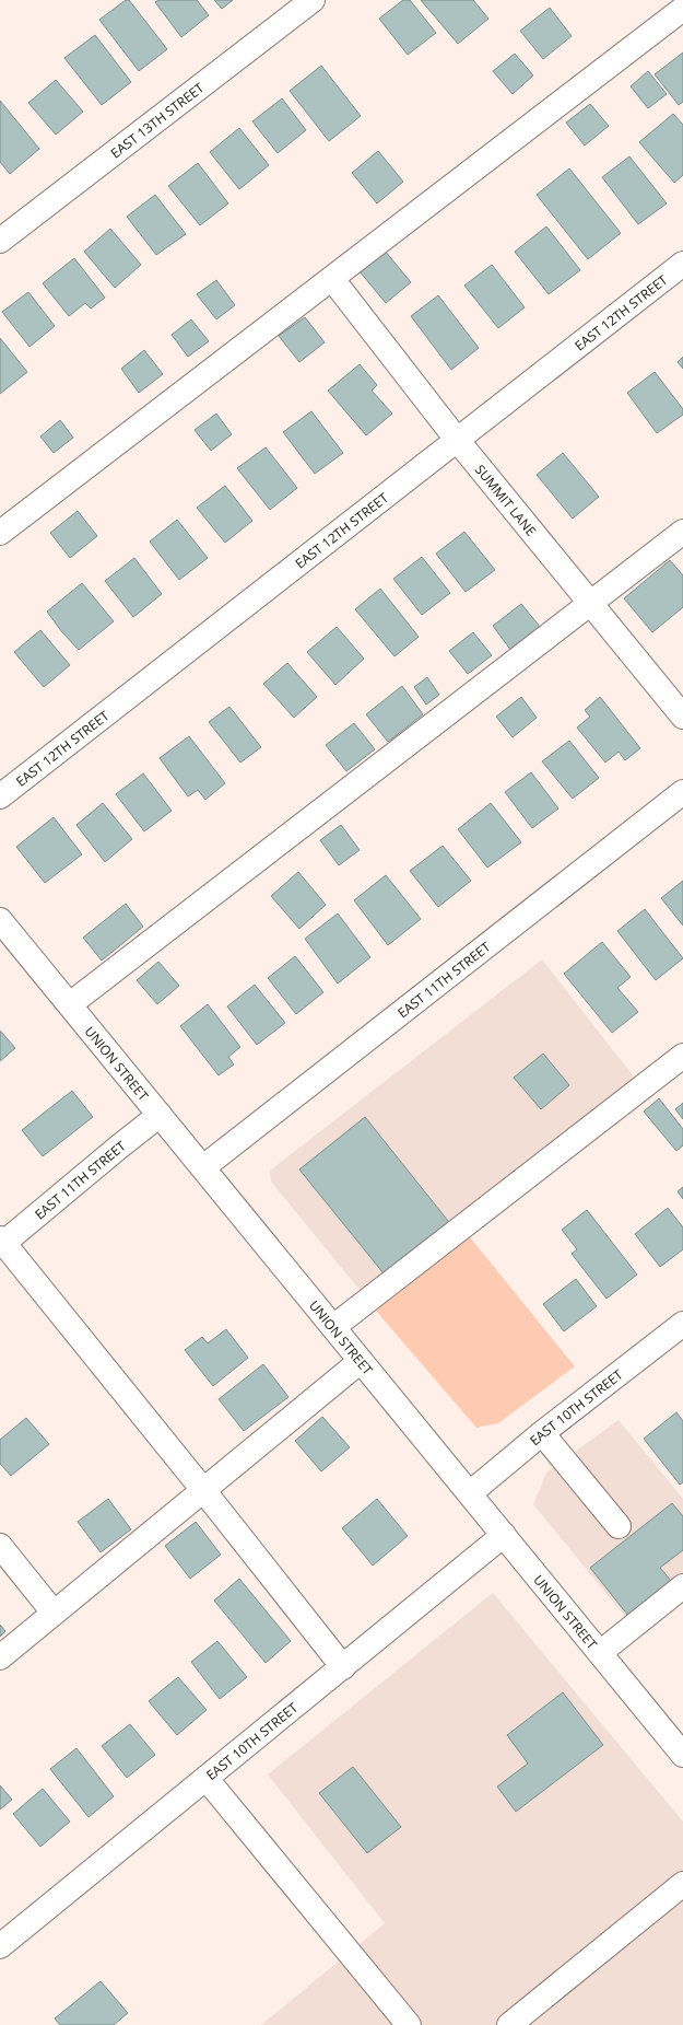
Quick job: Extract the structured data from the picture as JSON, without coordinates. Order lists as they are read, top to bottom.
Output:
{
  "streets": {
    "street": [
      "EAST 13TH STREET",
      "EAST 12TH STREET",
      "SUMMIT LANE",
      "EAST 11TH STREET",
      "UNION STREET",
      "EAST 10TH STREET"
    ]
  },
  "crossings": [
    ["EAST 12TH STREET", "SUMMIT LANE"],
    ["EAST 11TH STREET", "UNION STREET"],
    ["UNION STREET", "EAST 10TH STREET"]
  ]
}
